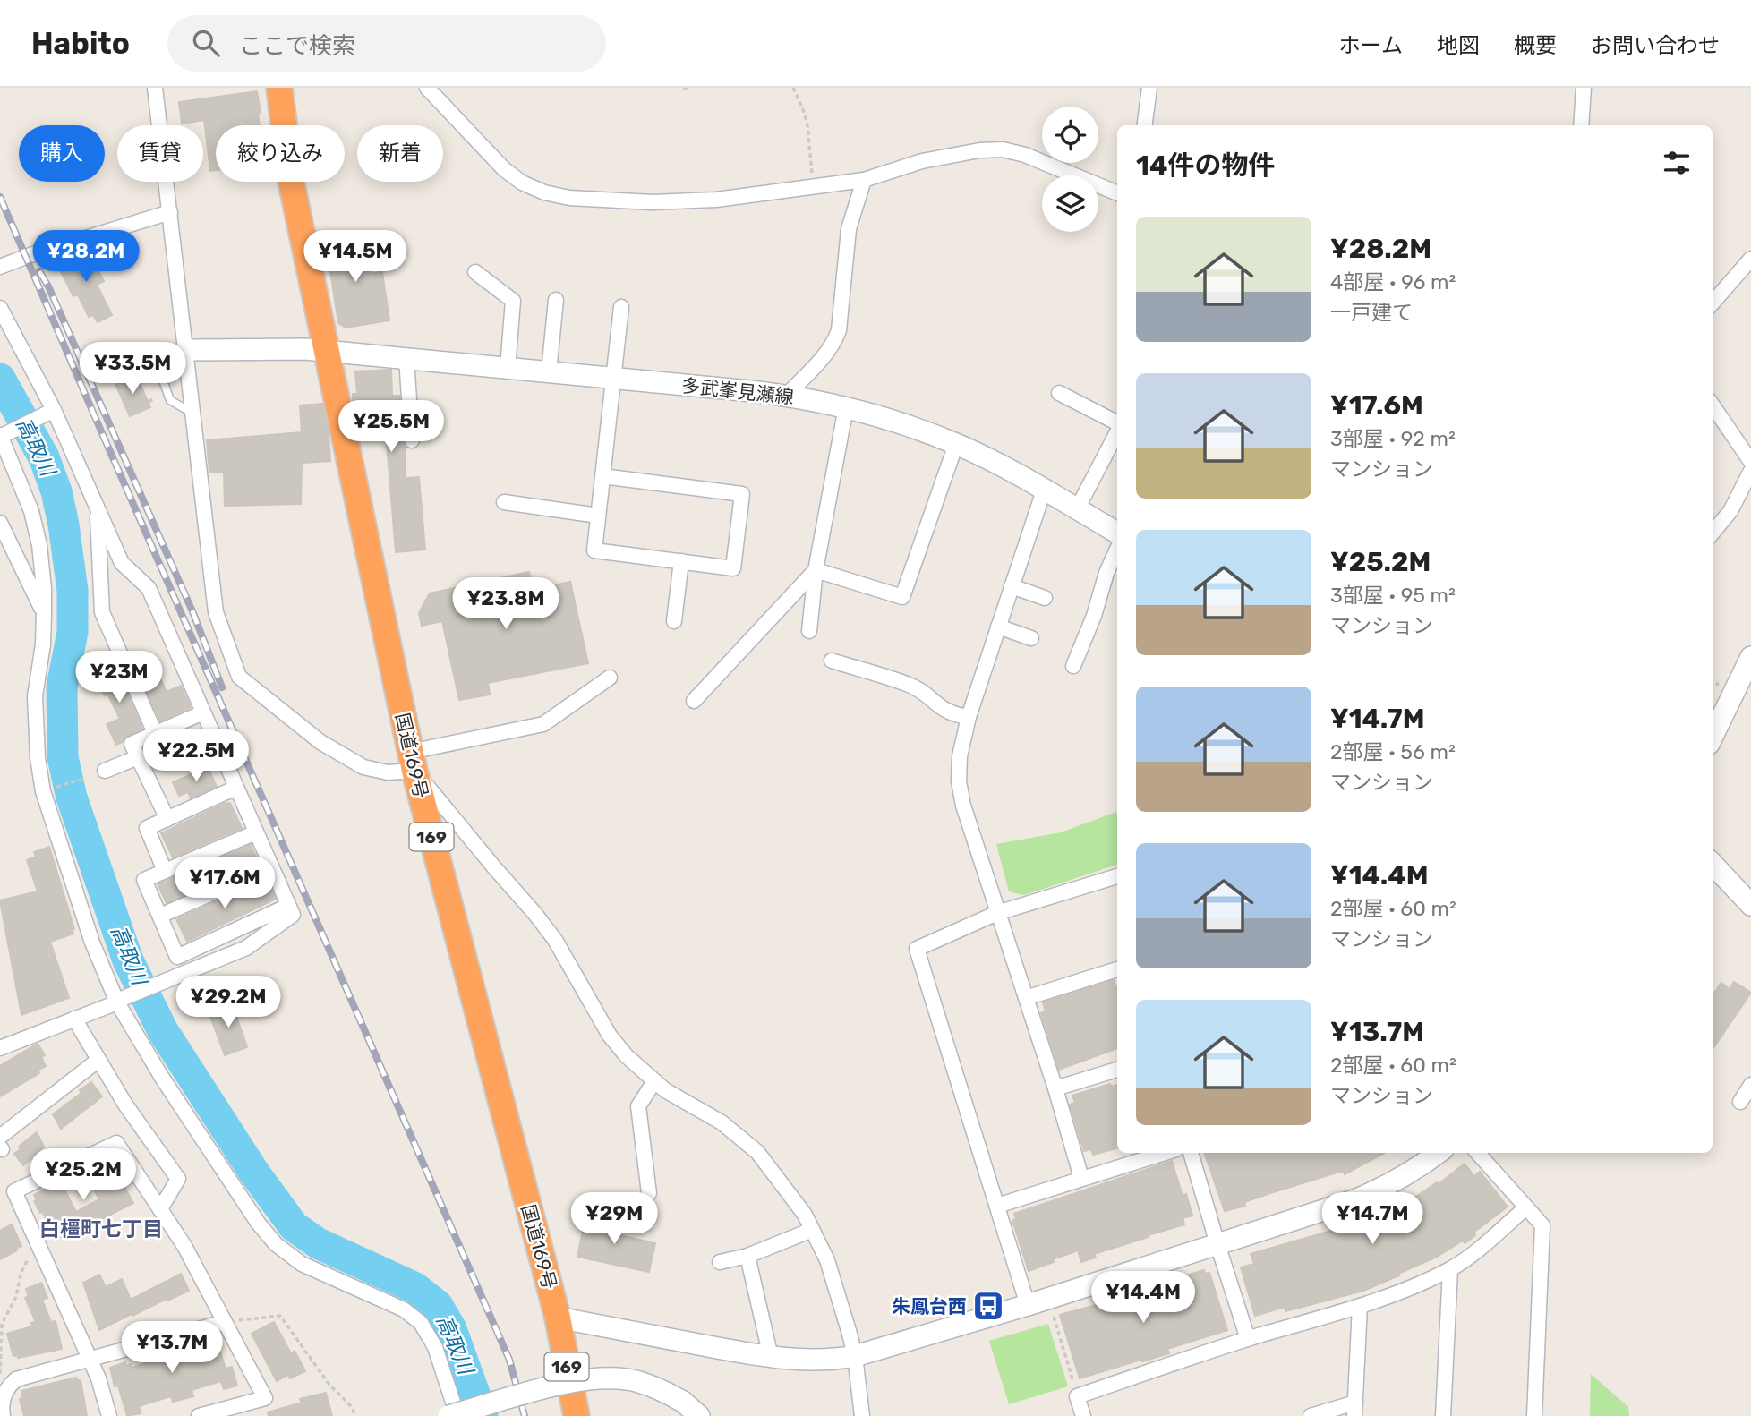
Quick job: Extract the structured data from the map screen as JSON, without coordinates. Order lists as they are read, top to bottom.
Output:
{
  "streets": {
    "highway": ["国道169号", "169"],
    "street": ["多武峯見瀬線"]
  },
  "crossings": [
    ["多武峯見瀬線", "国道169号"]
  ],
  "districts": ["白橿町七丁目"],
  "water": ["高取川"],
  "places": {
    "bus stop": ["朱鳳台西"]
  },
  "page": {
    "header": "Habito",
    "search": "ここで検索",
    "nav": [
      "ホーム",
      "地図",
      "概要",
      "お問い合わせ"
    ],
    "chip": [
      "購入",
      "賃貸",
      "絞り込み",
      "新着"
    ],
    "heading": "14件の物件",
    "list": [
      {
        "name": "¥28.2M",
        "note": "4部屋 · 96 m² · 一戸建て"
      },
      {
        "name": "¥17.6M",
        "note": "3部屋 · 92 m² · マンション"
      },
      {
        "name": "¥25.2M",
        "note": "3部屋 · 95 m² · マンション"
      },
      {
        "name": "¥14.7M",
        "note": "2部屋 · 56 m² · マンション"
      },
      {
        "name": "¥14.4M",
        "note": "2部屋 · 60 m² · マンション"
      },
      {
        "name": "¥13.7M",
        "note": "2部屋 · 60 m² · マンション"
      }
    ],
    "price": [
      "¥28.2M",
      "¥14.5M",
      "¥33.5M",
      "¥25.5M",
      "¥23.8M",
      "¥23M",
      "¥22.5M",
      "¥17.6M",
      "¥29.2M",
      "¥25.2M",
      "¥29M",
      "¥14.7M",
      "¥14.4M",
      "¥13.7M"
    ]
  }
}
